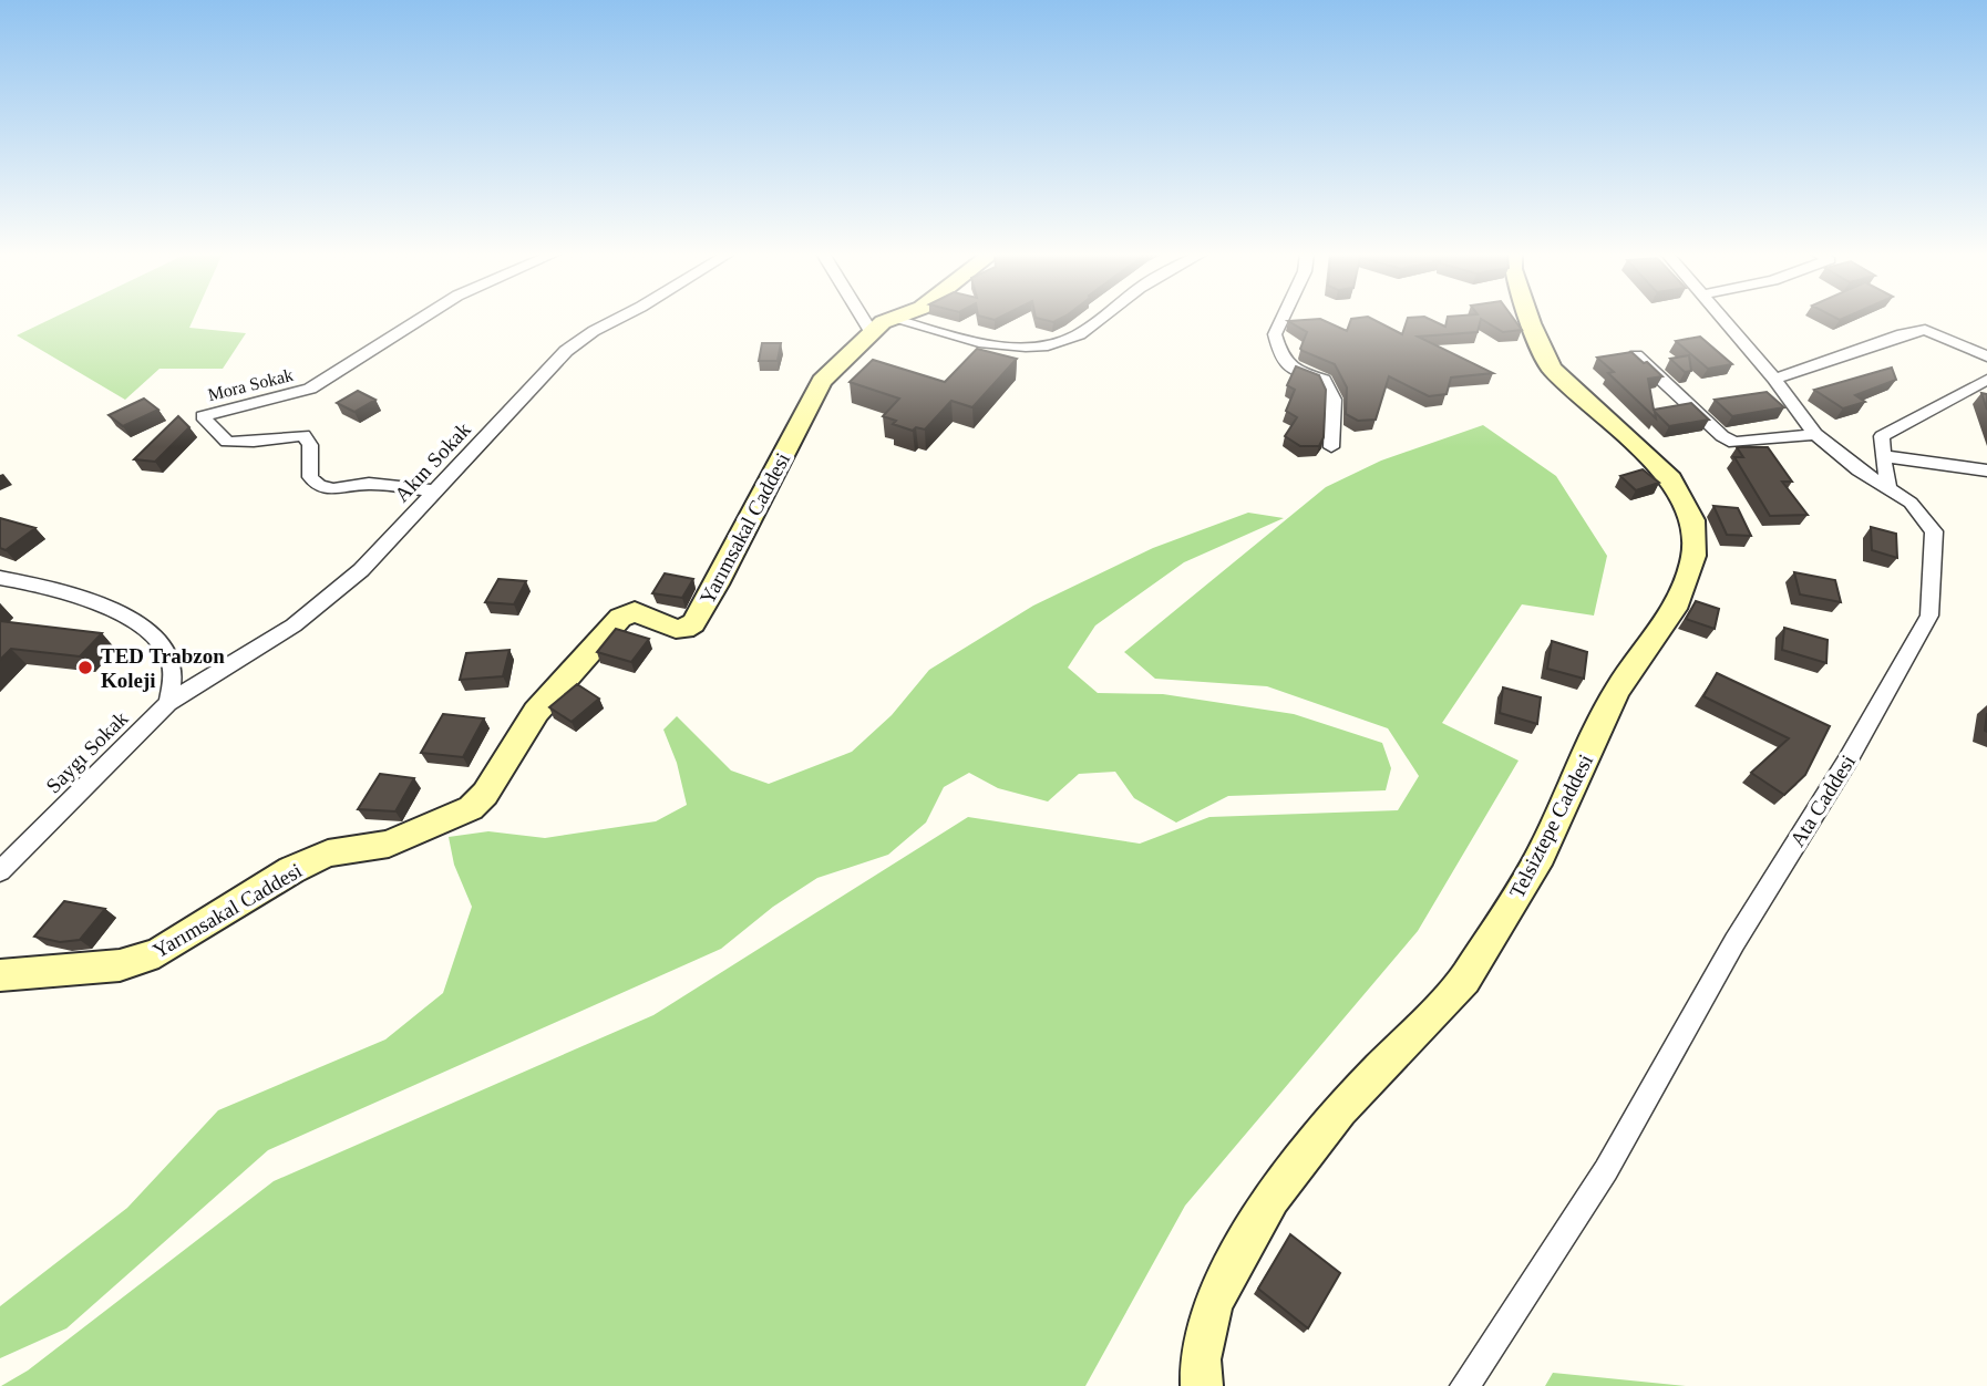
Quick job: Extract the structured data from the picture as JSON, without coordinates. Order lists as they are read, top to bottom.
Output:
{
  "streets": {
    "street": [
      "Mora Sokak",
      "Akın Sokak",
      "Yarımsakal Caddesi",
      "Saygı Sokak",
      "Ata Caddesi",
      "Telsiztepe Caddesi"
    ]
  },
  "crossings": [
    ["Mora Sokak", "Akın Sokak"],
    ["Akın Sokak", "Saygı Sokak"]
  ],
  "places": ["TED Trabzon Koleji"]
}
